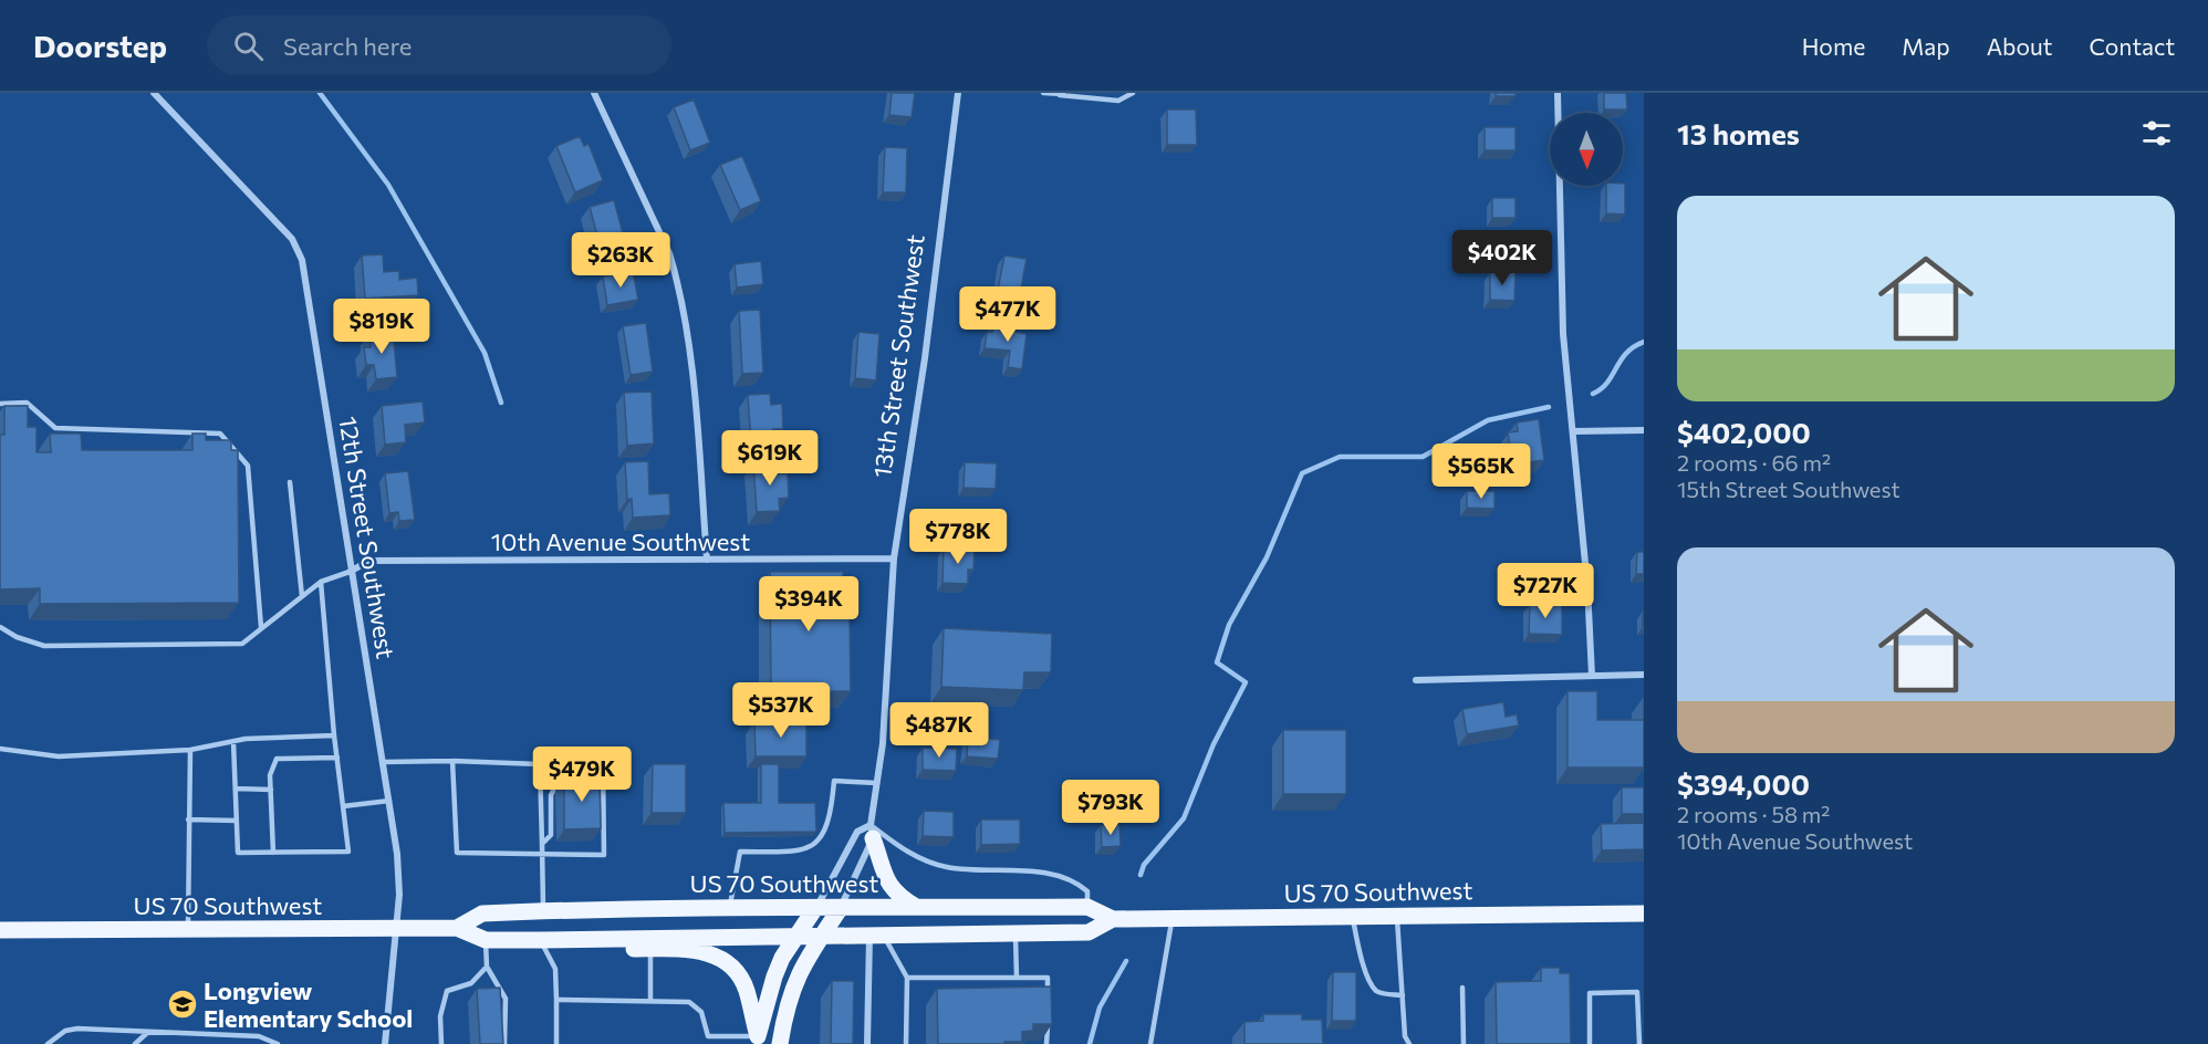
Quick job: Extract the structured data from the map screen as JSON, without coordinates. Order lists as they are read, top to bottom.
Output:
{
  "streets": {
    "main road": ["13th Street Southwest", "US 70 Southwest"],
    "street": ["12th Street Southwest", "10th Avenue Southwest"]
  },
  "crossings": [
    ["13th Street Southwest", "10th Avenue Southwest"],
    ["13th Street Southwest", "US 70 Southwest"],
    ["12th Street Southwest", "10th Avenue Southwest"],
    ["12th Street Southwest", "US 70 Southwest"]
  ],
  "places": {
    "school or university": ["Longview Elementary School"]
  },
  "north": "bottom",
  "page": {
    "header": "Doorstep",
    "search": "Search here",
    "nav": [
      "Home",
      "Map",
      "About",
      "Contact"
    ],
    "heading": "13 homes",
    "list": [
      {
        "name": "$402,000",
        "note": "2 rooms · 66 m² · 15th Street Southwest"
      },
      {
        "name": "$394,000",
        "note": "2 rooms · 58 m² · 10th Avenue Southwest"
      }
    ],
    "price": [
      "$402K",
      "$263K",
      "$477K",
      "$819K",
      "$619K",
      "$565K",
      "$778K",
      "$727K",
      "$394K",
      "$537K",
      "$487K",
      "$479K",
      "$793K"
    ]
  }
}
